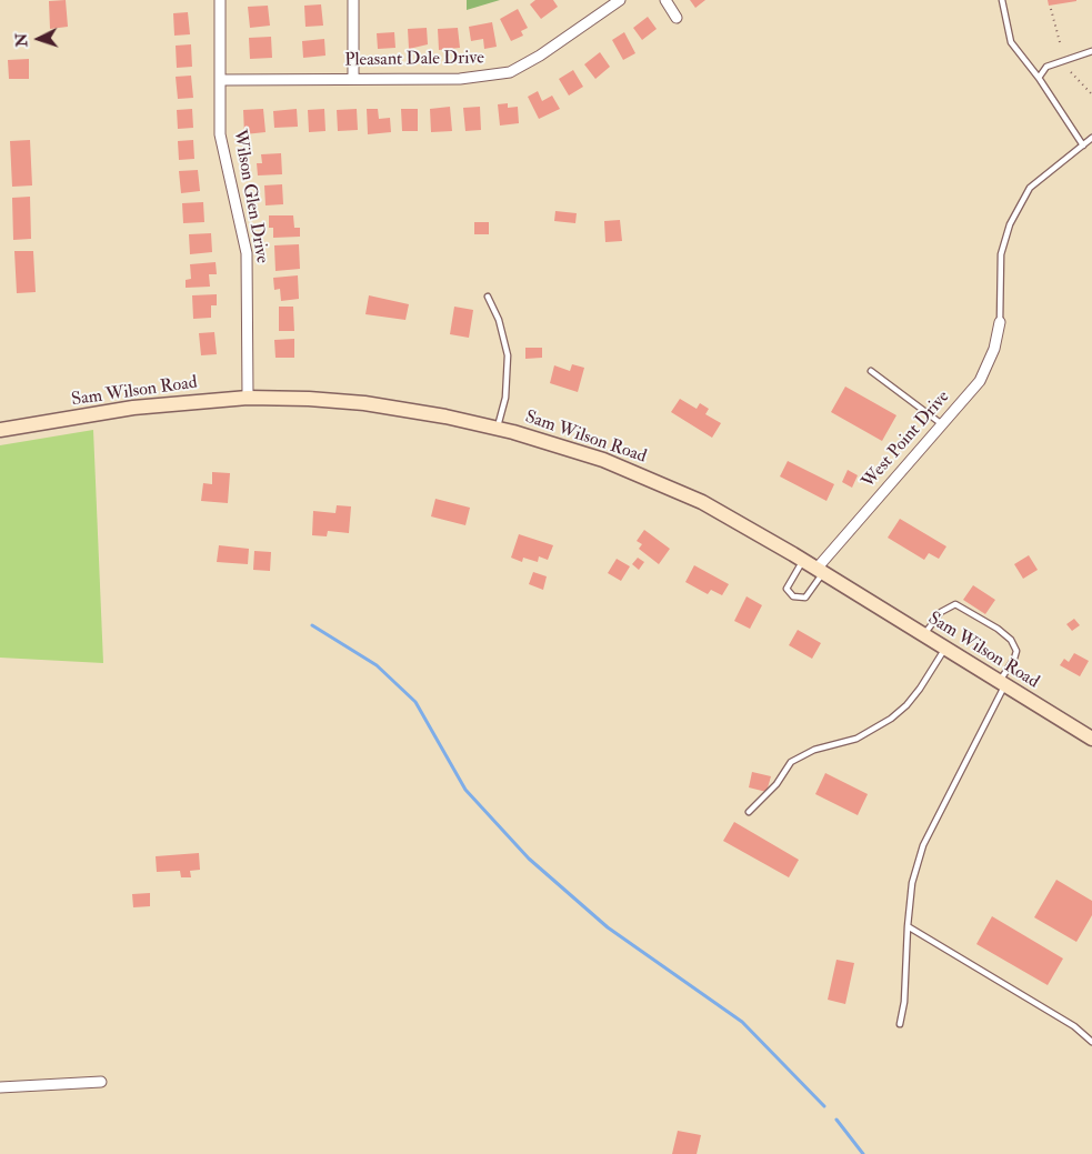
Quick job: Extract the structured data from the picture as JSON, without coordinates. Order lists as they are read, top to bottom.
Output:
{
  "streets": {
    "street": [
      "Pleasant Dale Drive",
      "Wilson Glen Drive",
      "Sam Wilson Road",
      "West Point Drive"
    ]
  },
  "crossings": [
    ["Pleasant Dale Drive", "Wilson Glen Drive"],
    ["Wilson Glen Drive", "Sam Wilson Road"],
    ["Sam Wilson Road", "West Point Drive"]
  ],
  "north": "left"
}
